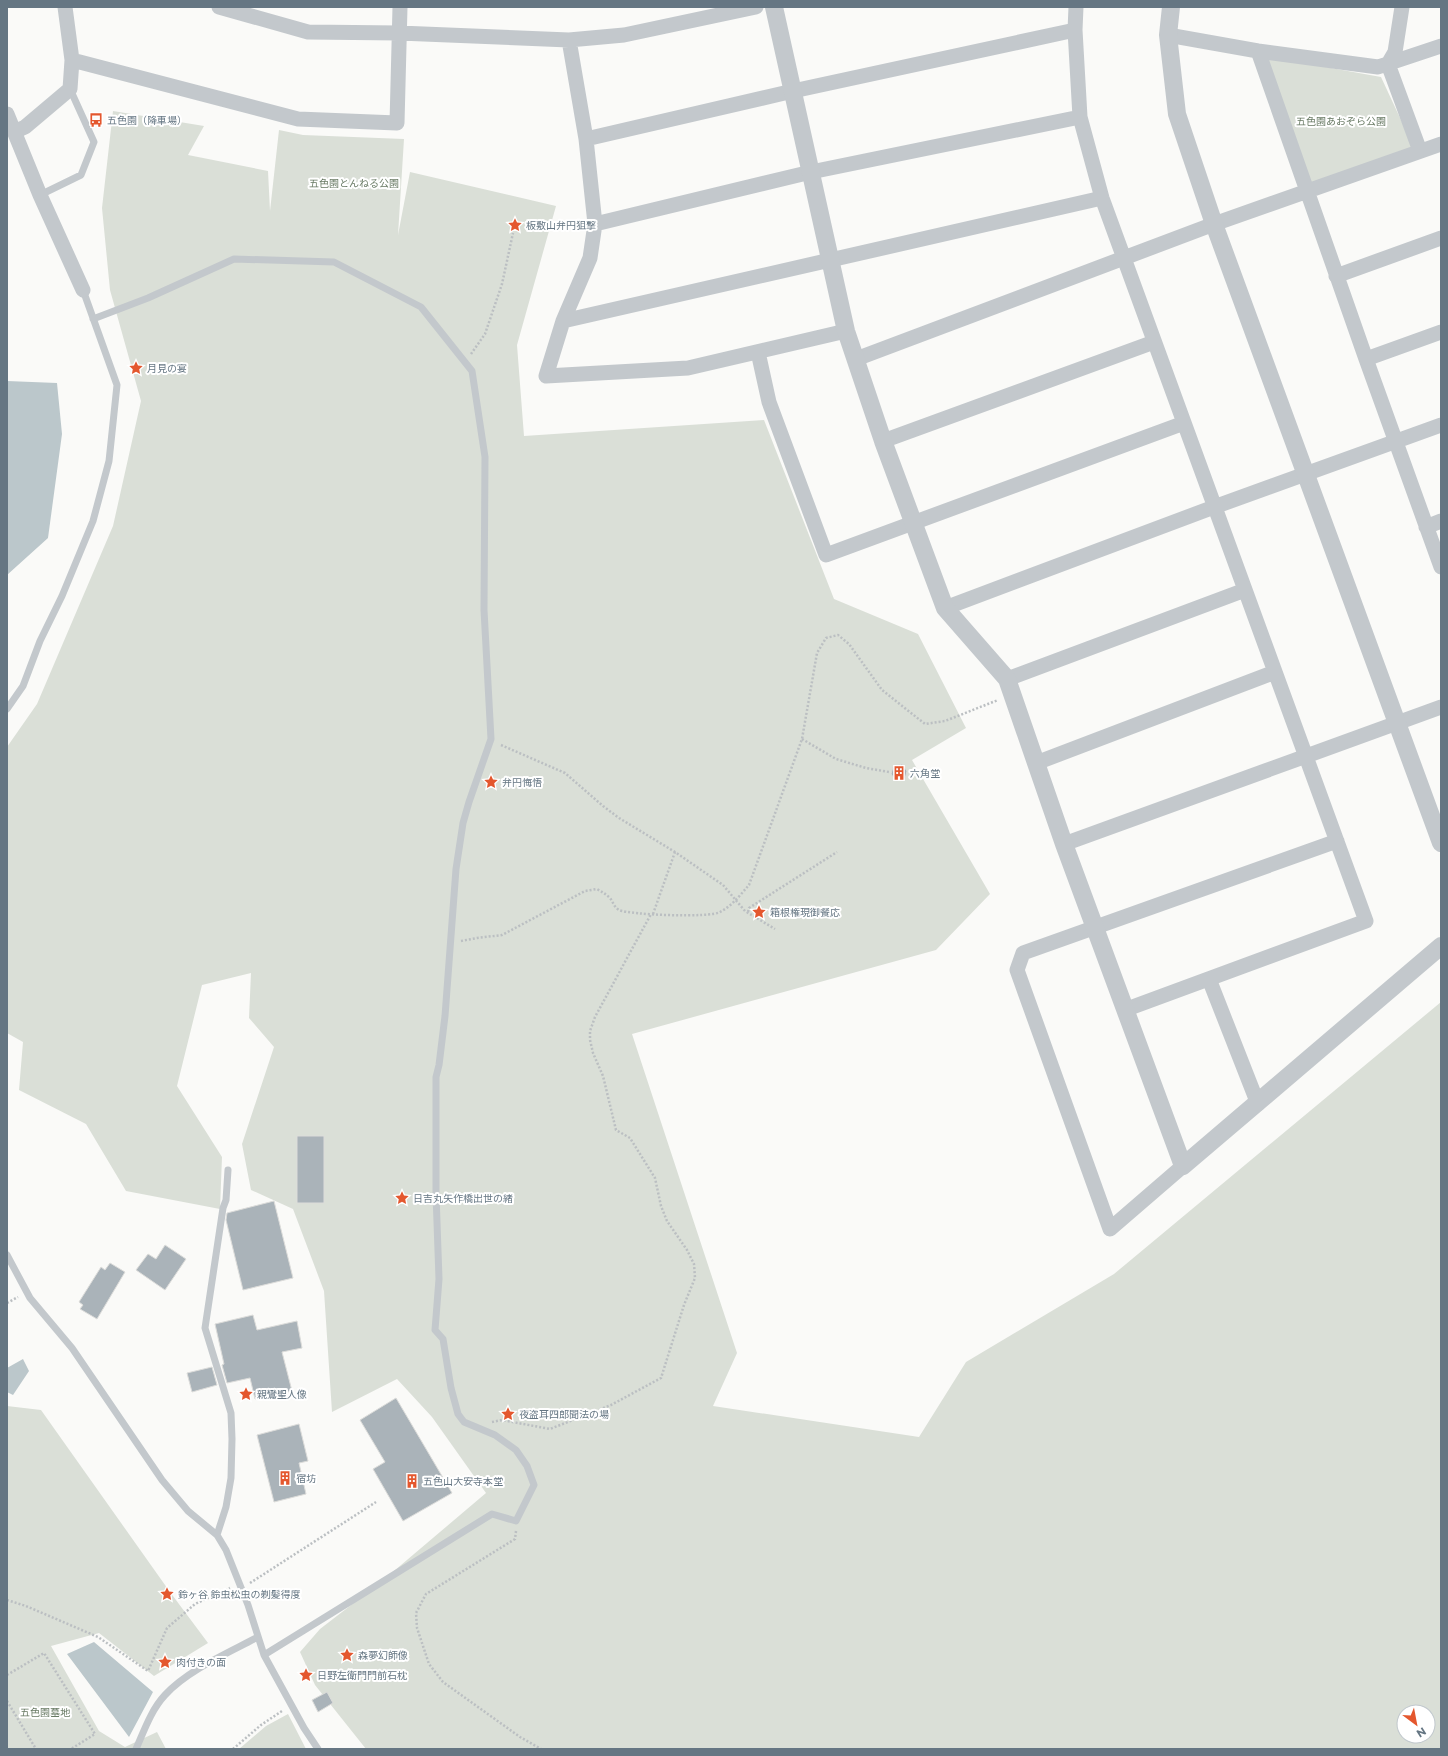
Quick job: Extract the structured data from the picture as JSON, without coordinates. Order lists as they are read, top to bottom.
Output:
{
  "parks": ["五色園あおぞら公園", "五色園とんねる公園", "五色園墓地"],
  "places": {
    "bus stop": ["五色園（降車場）"],
    "place": [
      "板敷山弁円狙撃",
      "月見の宴",
      "弁円悔悟",
      "箱根権現御餐応",
      "日吉丸矢作橋出世の緒",
      "親鸞聖人像",
      "夜盗耳四郎聞法の場",
      "鈴ヶ谷 鈴虫松虫の剃髪得度",
      "森夢幻師像",
      "肉付きの面",
      "日野左衛門門前石枕"
    ],
    "building": ["六角堂", "宿坊", "五色山大安寺本堂"]
  },
  "north": "bottom right"
}
